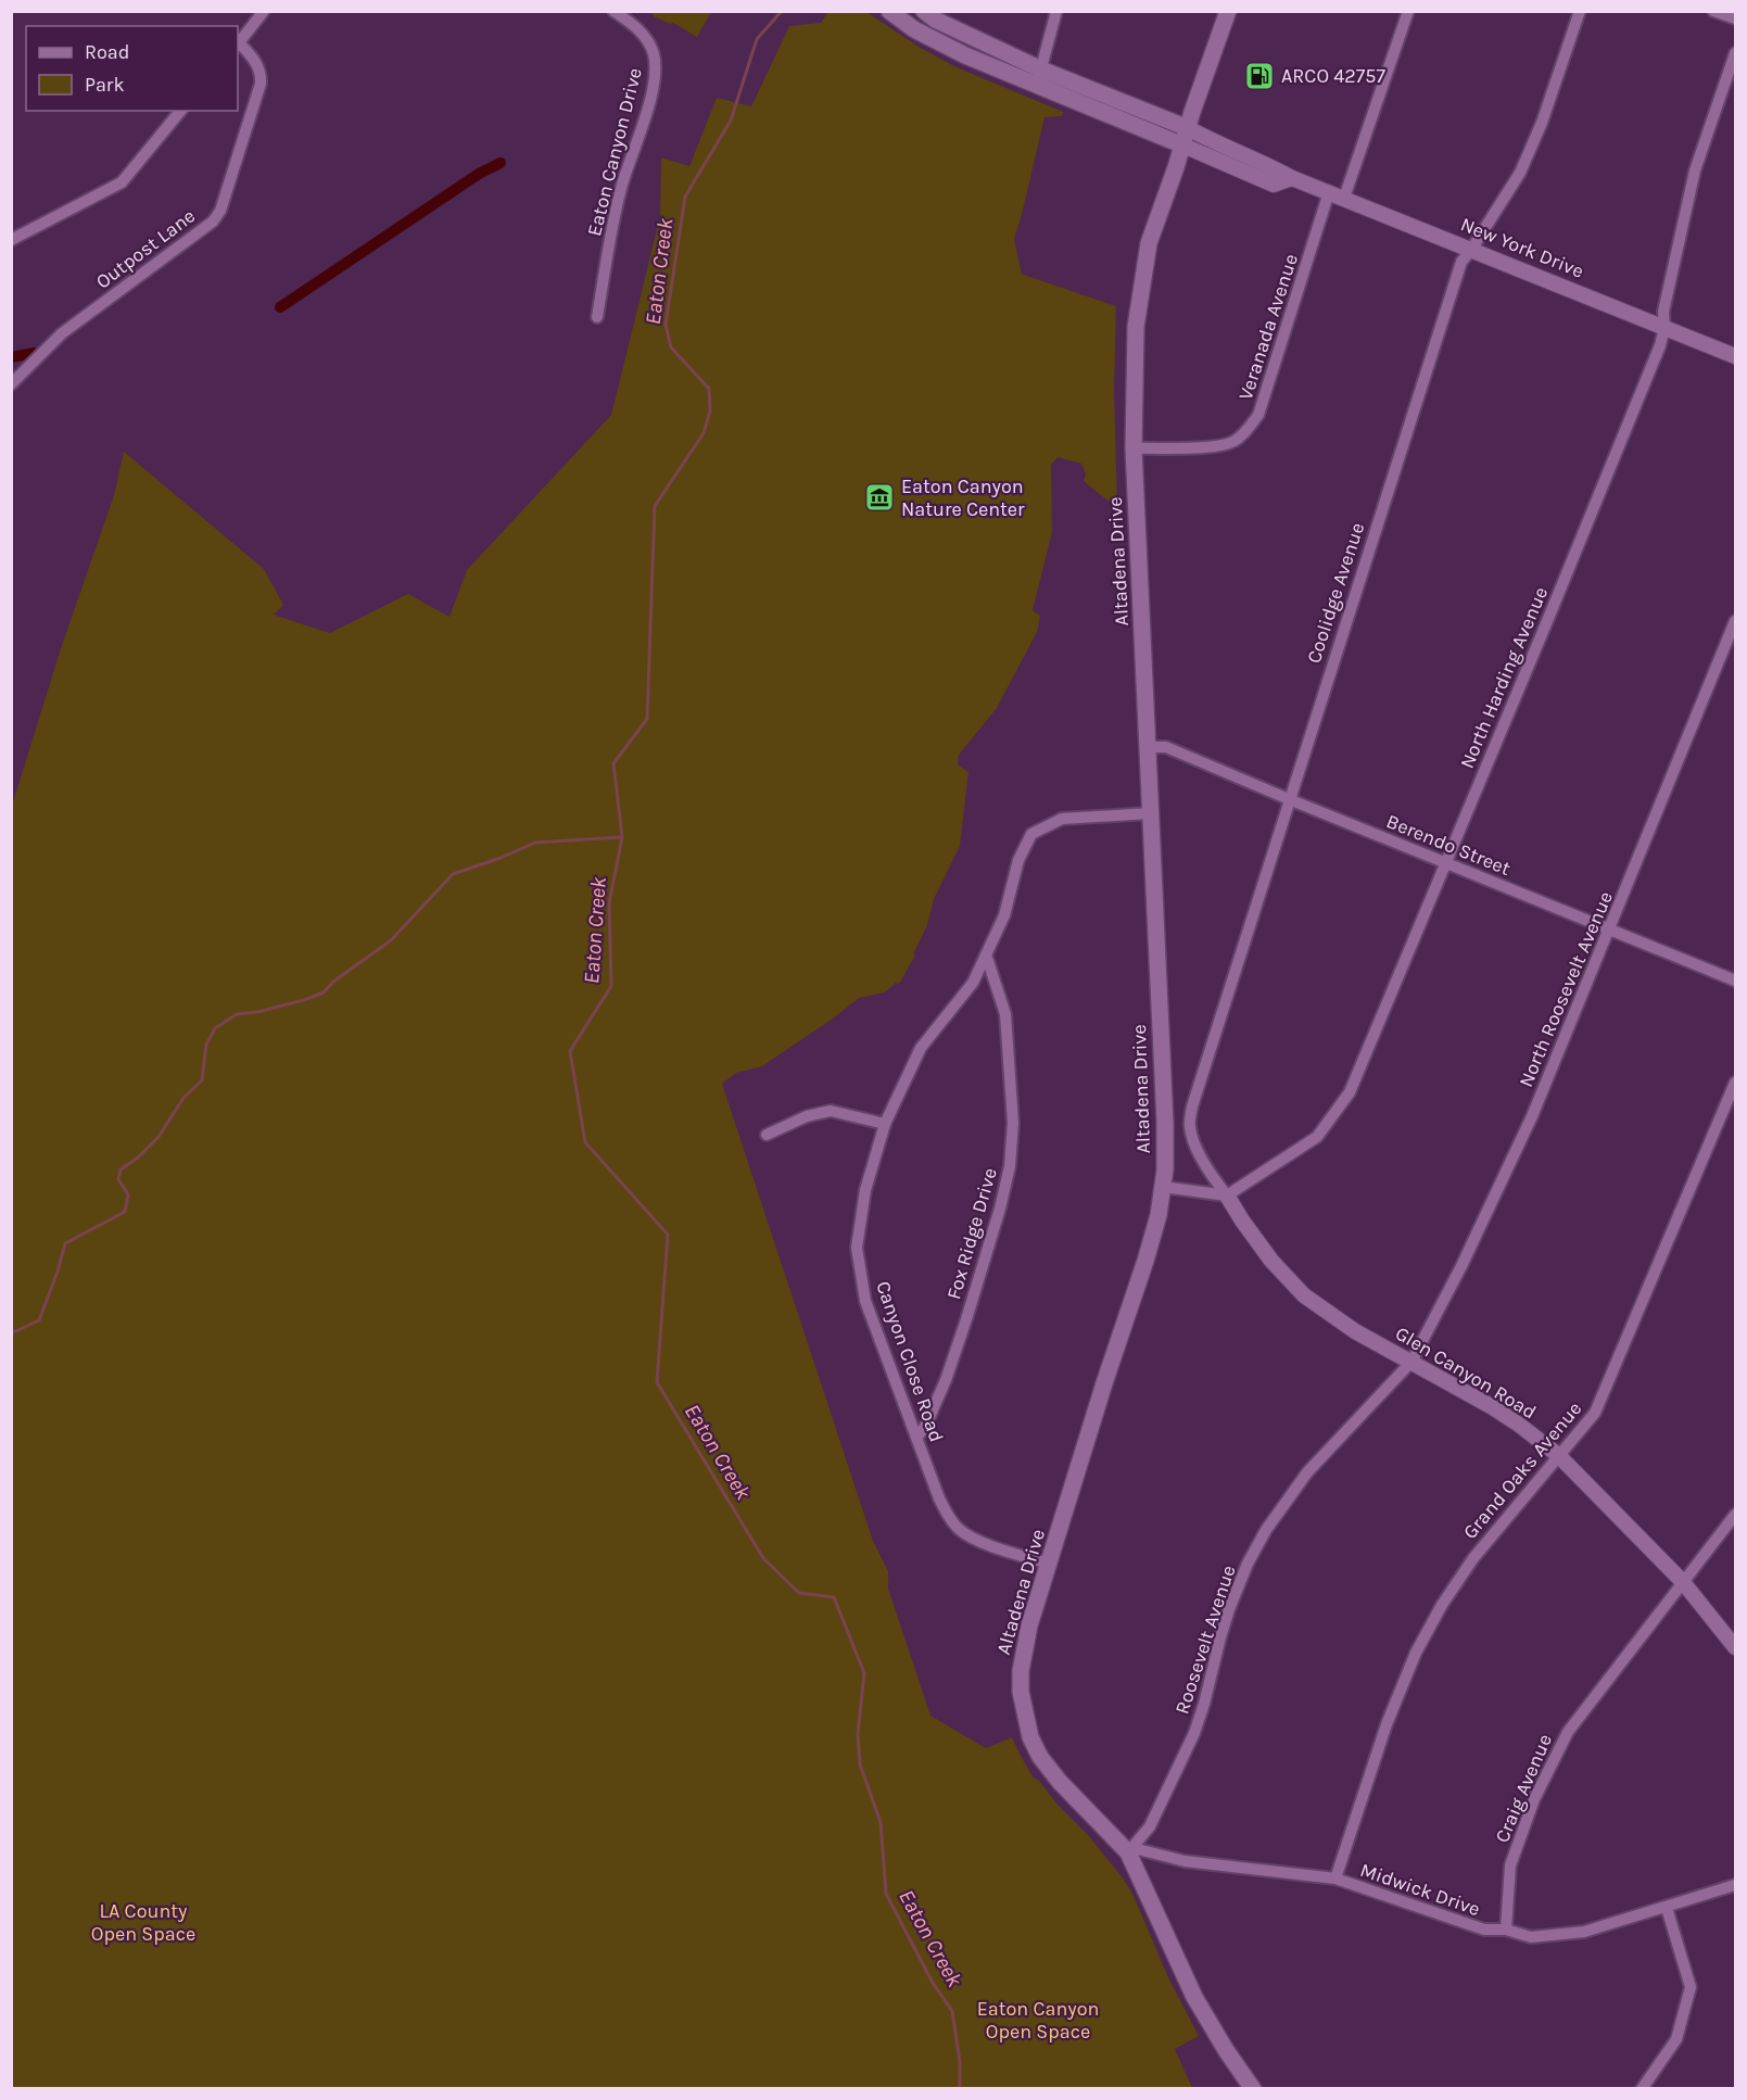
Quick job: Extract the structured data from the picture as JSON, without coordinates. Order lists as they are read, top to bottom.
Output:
{
  "streets": {
    "main road": ["New York Drive", "Altadena Drive"],
    "street": [
      "Eaton Canyon Drive",
      "Outpost Lane",
      "Veranada Avenue",
      "Coolidge Avenue",
      "North Harding Avenue",
      "Berendo Street",
      "North Roosevelt Avenue",
      "Fox Ridge Drive",
      "Canyon Close Road",
      "Glen Canyon Road",
      "Grand Oaks Avenue",
      "Roosevelt Avenue",
      "Craig Avenue",
      "Midwick Drive"
    ]
  },
  "crossings": [
    ["New York Drive", "Veranada Avenue"],
    ["New York Drive", "Altadena Drive"],
    ["New York Drive", "Coolidge Avenue"],
    ["New York Drive", "North Harding Avenue"],
    ["Veranada Avenue", "Altadena Drive"],
    ["Altadena Drive", "Berendo Street"],
    ["Altadena Drive", "Canyon Close Road"],
    ["Altadena Drive", "Roosevelt Avenue"],
    ["Altadena Drive", "Midwick Drive"],
    ["Coolidge Avenue", "North Harding Avenue"],
    ["Coolidge Avenue", "Berendo Street"],
    ["Coolidge Avenue", "Glen Canyon Road"],
    ["North Harding Avenue", "Berendo Street"],
    ["North Harding Avenue", "Glen Canyon Road"],
    ["Berendo Street", "North Roosevelt Avenue"],
    ["North Roosevelt Avenue", "Glen Canyon Road"],
    ["North Roosevelt Avenue", "Roosevelt Avenue"],
    ["Fox Ridge Drive", "Canyon Close Road"],
    ["Glen Canyon Road", "Grand Oaks Avenue"],
    ["Glen Canyon Road", "Roosevelt Avenue"],
    ["Glen Canyon Road", "Craig Avenue"],
    ["Grand Oaks Avenue", "Midwick Drive"],
    ["Roosevelt Avenue", "Midwick Drive"],
    ["Craig Avenue", "Midwick Drive"]
  ],
  "water": ["Eaton Creek"],
  "parks": ["LA County Open Space", "Eaton Canyon Open Space"],
  "places": {
    "fuel station": ["ARCO 42757"],
    "museum": ["Eaton Canyon Nature Center"]
  },
  "legend": ["Road", "Park"]
}
